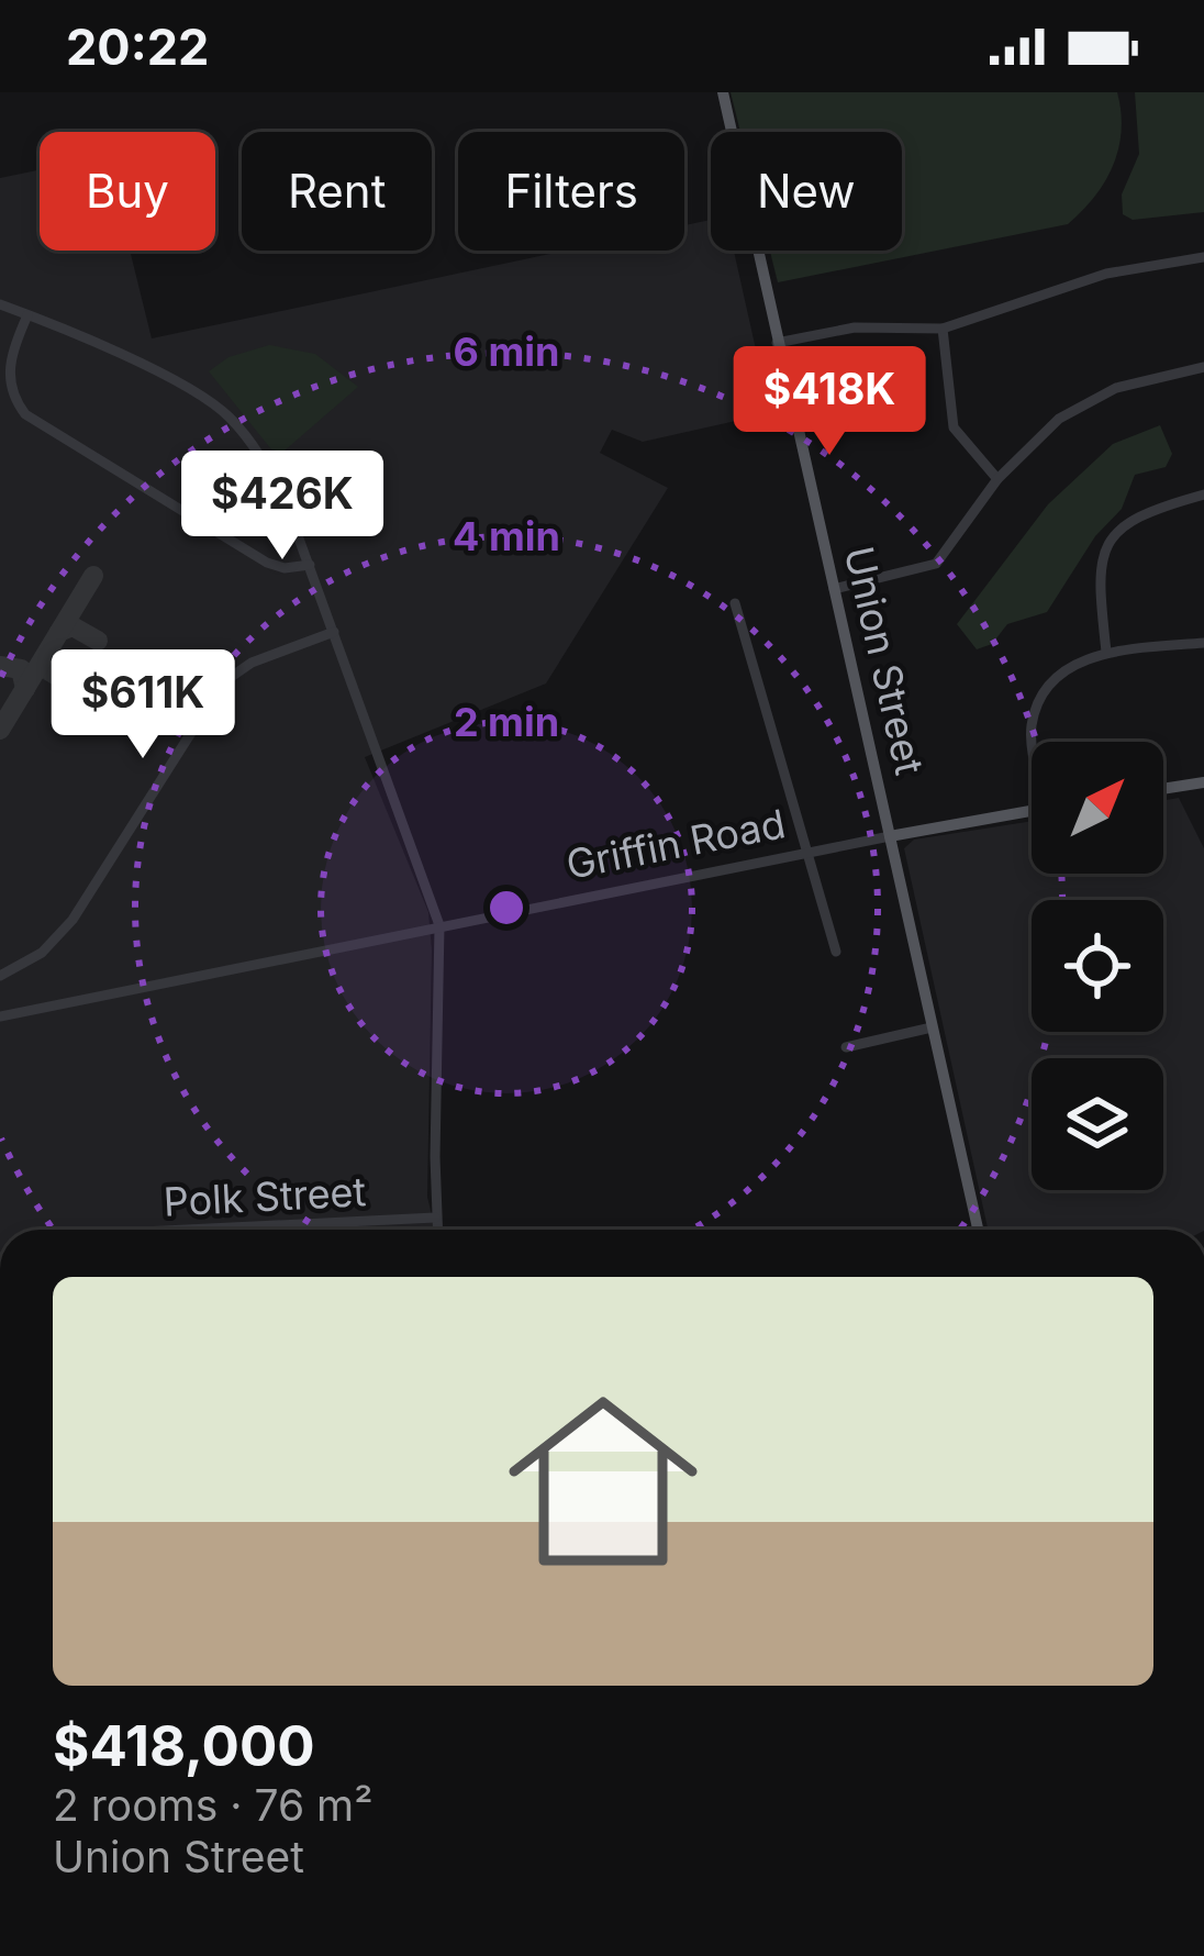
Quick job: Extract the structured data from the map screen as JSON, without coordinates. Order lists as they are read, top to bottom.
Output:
{
  "streets": {
    "main road": ["Union Street", "Griffin Road"],
    "street": ["Polk Street"]
  },
  "crossings": [
    ["Union Street", "Griffin Road"]
  ],
  "north": "top right",
  "page": {
    "status": "20:22",
    "chip": [
      "Buy",
      "Rent",
      "Filters",
      "New"
    ],
    "price": ["$418K", "$426K", "$611K"],
    "list": [
      {
        "name": "$418,000",
        "note": "2 rooms · 76 m² · Union Street"
      }
    ]
  },
  "rings": ["6 min", "4 min", "2 min"]
}
